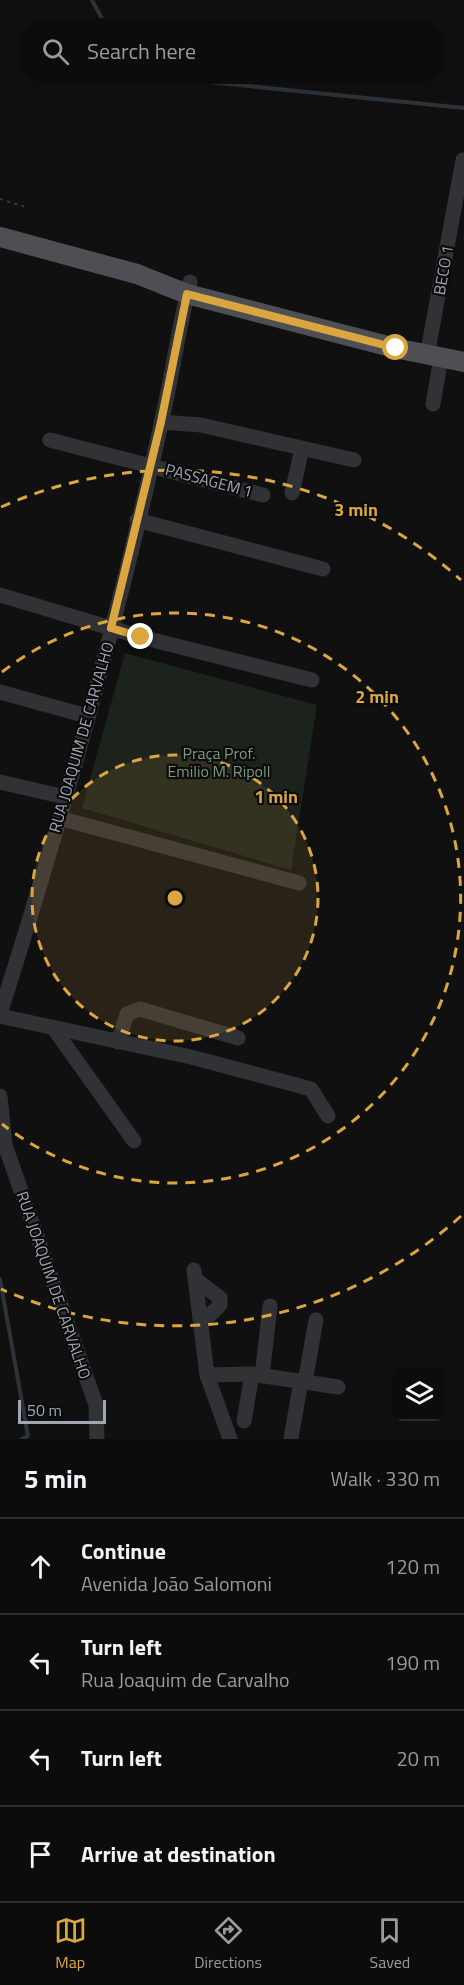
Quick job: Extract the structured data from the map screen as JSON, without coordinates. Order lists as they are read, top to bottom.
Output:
{
  "streets": {
    "street": ["BECO 1", "PASSAGEM 1", "RUA JOAQUIM DE CARVALHO"]
  },
  "crossings": [
    ["PASSAGEM 1", "RUA JOAQUIM DE CARVALHO"]
  ],
  "parks": ["Praça Prof. Emilio M. Ripoll"],
  "scale_bar": "50 m",
  "page": {
    "search": "Search here",
    "scale": "50 m",
    "heading": ["5 min", "Walk · 330 m"],
    "list": [
      ["Continue", "Avenida João Salomoni", "120 m"],
      ["Turn left", "Rua Joaquim de Carvalho", "190 m"],
      ["Turn left", "20 m"],
      "Arrive at destination"
    ],
    "nav": ["Map", "Directions", "Saved"]
  },
  "rings": ["3 min", "2 min", "1 min"]
}
